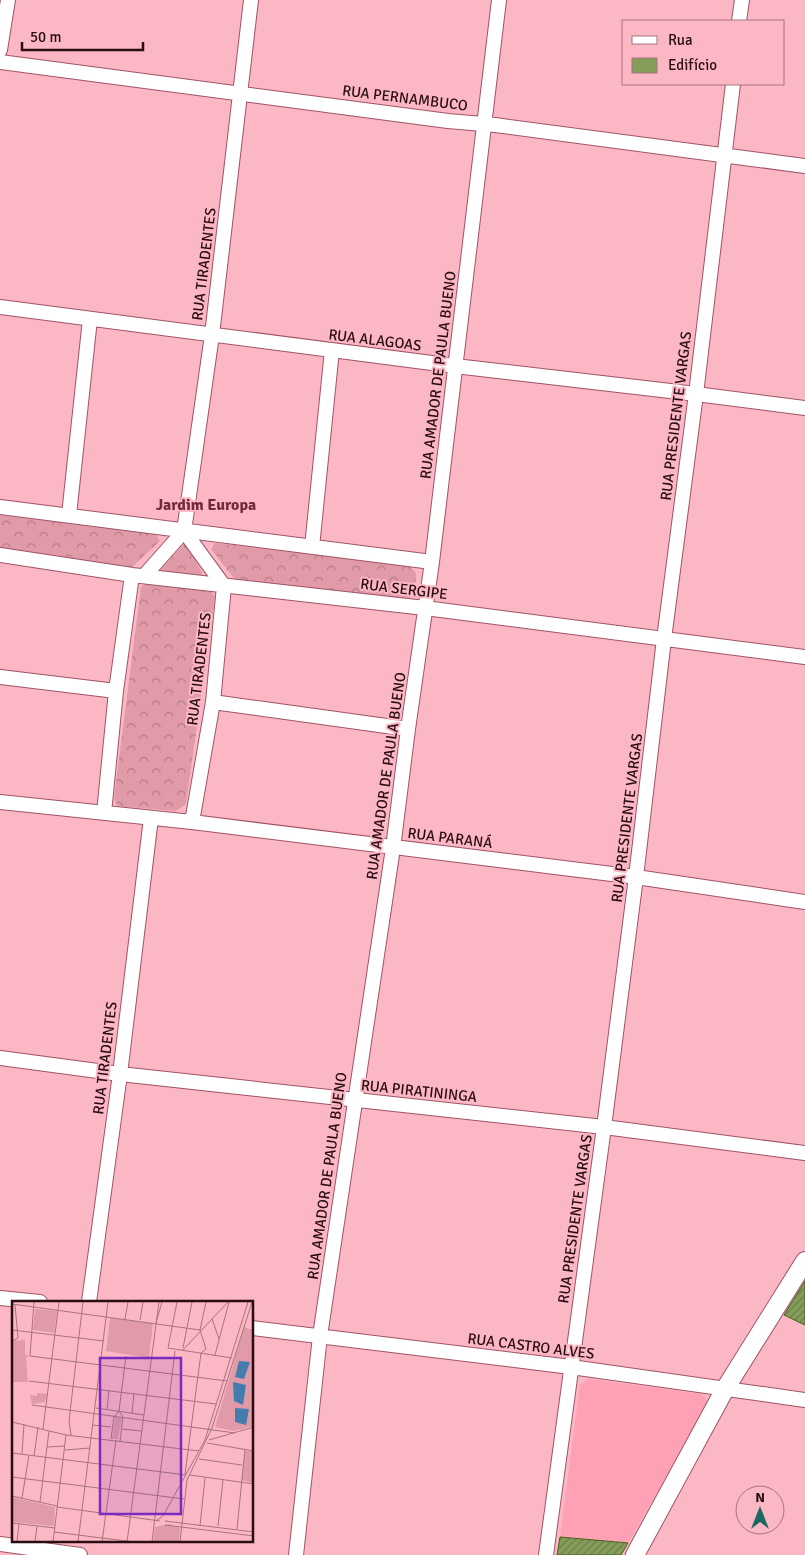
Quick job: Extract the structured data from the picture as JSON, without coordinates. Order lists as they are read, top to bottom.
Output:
{
  "streets": {
    "street": [
      "RUA PERNAMBUCO",
      "RUA TIRADENTES",
      "RUA ALAGOAS",
      "RUA AMADOR DE PAULA BUENO",
      "RUA PRESIDENTE VARGAS",
      "RUA SERGIPE",
      "RUA PARANÁ",
      "RUA PIRATININGA",
      "RUA CASTRO ALVES"
    ]
  },
  "crossings": [
    ["RUA PERNAMBUCO", "RUA TIRADENTES"],
    ["RUA PERNAMBUCO", "RUA AMADOR DE PAULA BUENO"],
    ["RUA PERNAMBUCO", "RUA PRESIDENTE VARGAS"],
    ["RUA TIRADENTES", "RUA ALAGOAS"],
    ["RUA TIRADENTES", "RUA SERGIPE"],
    ["RUA TIRADENTES", "RUA PARANÁ"],
    ["RUA TIRADENTES", "RUA PIRATININGA"],
    ["RUA ALAGOAS", "RUA AMADOR DE PAULA BUENO"],
    ["RUA ALAGOAS", "RUA PRESIDENTE VARGAS"],
    ["RUA AMADOR DE PAULA BUENO", "RUA SERGIPE"],
    ["RUA AMADOR DE PAULA BUENO", "RUA PARANÁ"],
    ["RUA AMADOR DE PAULA BUENO", "RUA PIRATININGA"],
    ["RUA AMADOR DE PAULA BUENO", "RUA CASTRO ALVES"],
    ["RUA PRESIDENTE VARGAS", "RUA SERGIPE"],
    ["RUA PRESIDENTE VARGAS", "RUA PARANÁ"],
    ["RUA PRESIDENTE VARGAS", "RUA PIRATININGA"],
    ["RUA PRESIDENTE VARGAS", "RUA CASTRO ALVES"]
  ],
  "districts": ["Jardim Europa"],
  "legend": ["Rua", "Edifício"],
  "scale_bar": "50 m",
  "north": "top"
}
